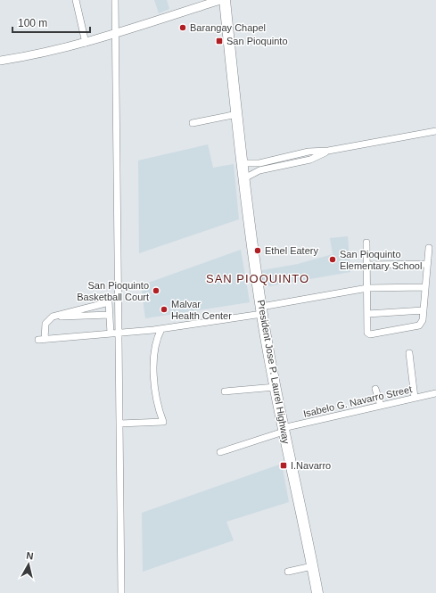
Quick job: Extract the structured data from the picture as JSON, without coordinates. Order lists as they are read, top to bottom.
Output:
{
  "streets": {
    "highway": ["President Jose P. Laurel Highway"],
    "street": ["Isabelo G. Navarro Street"]
  },
  "crossings": [
    ["President Jose P. Laurel Highway", "Isabelo G. Navarro Street"]
  ],
  "districts": ["SAN PIOQUINTO"],
  "places": {
    "other": [
      "Barangay Chapel",
      "Ethel Eatery",
      "San Pioquinto Elementary School",
      "San Pioquinto Basketball Court",
      "Malvar Health Center"
    ],
    "transit": ["San Pioquinto", "I.Navarro"]
  },
  "scale_bar": "100 m",
  "north": "top"
}
